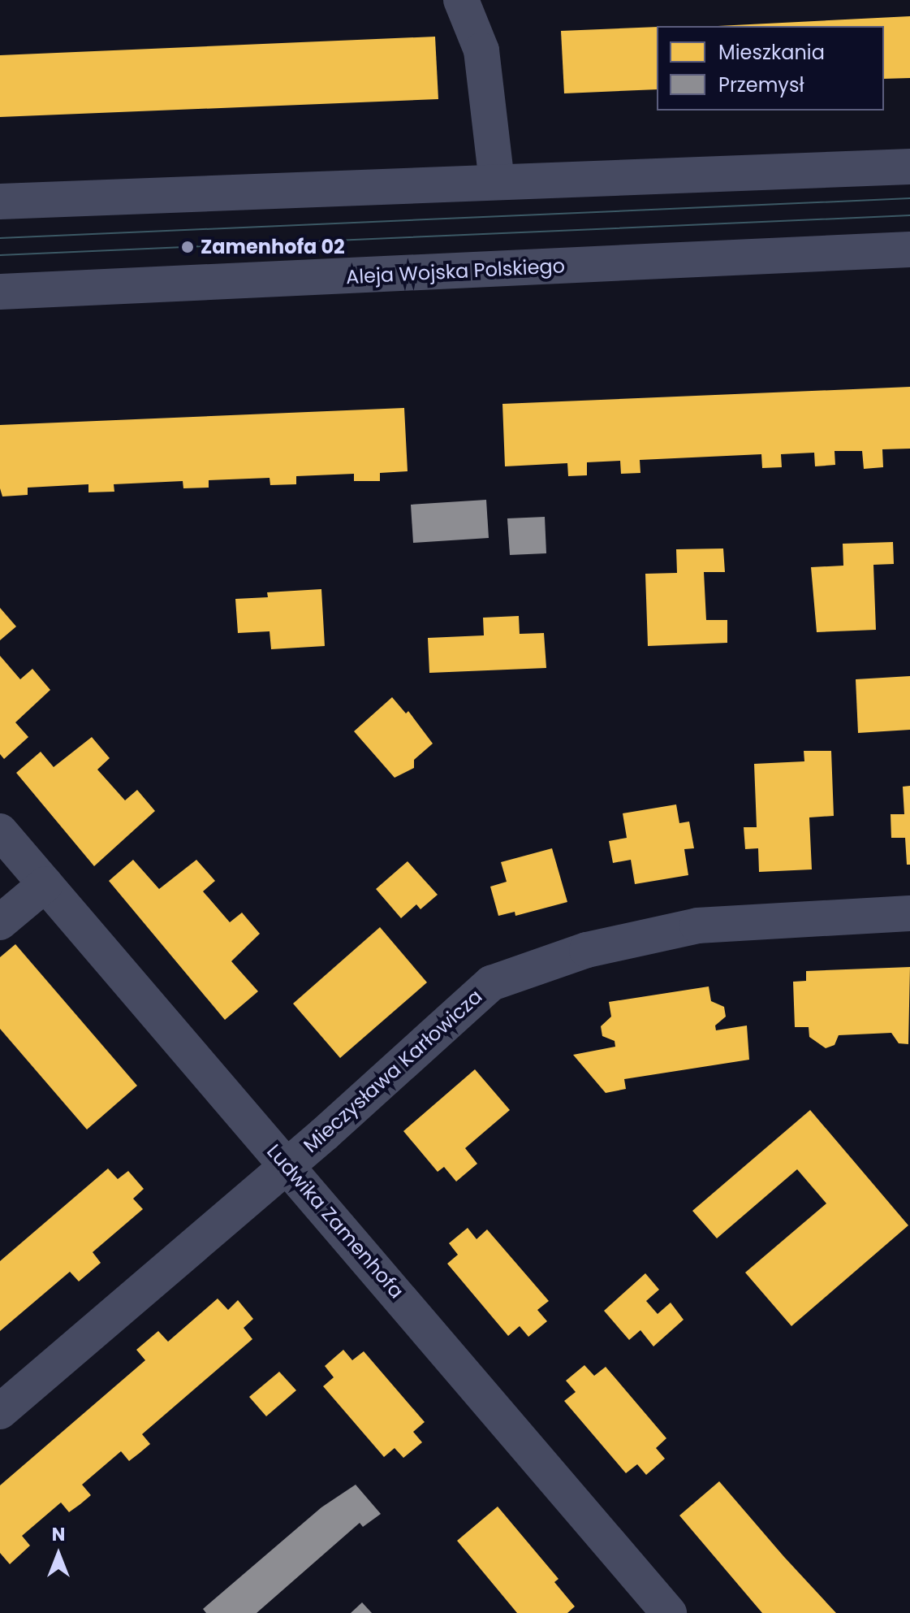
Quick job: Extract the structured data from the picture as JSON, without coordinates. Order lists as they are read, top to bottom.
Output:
{
  "streets": {
    "street": ["Aleja Wojska Polskiego", "Mieczysława Karłowicza", "Ludwika Zamenhofa"]
  },
  "crossings": [
    ["Mieczysława Karłowicza", "Ludwika Zamenhofa"]
  ],
  "places": ["Zamenhofa 02"],
  "legend": ["Mieszkania", "Przemysł"],
  "north": "top"
}
